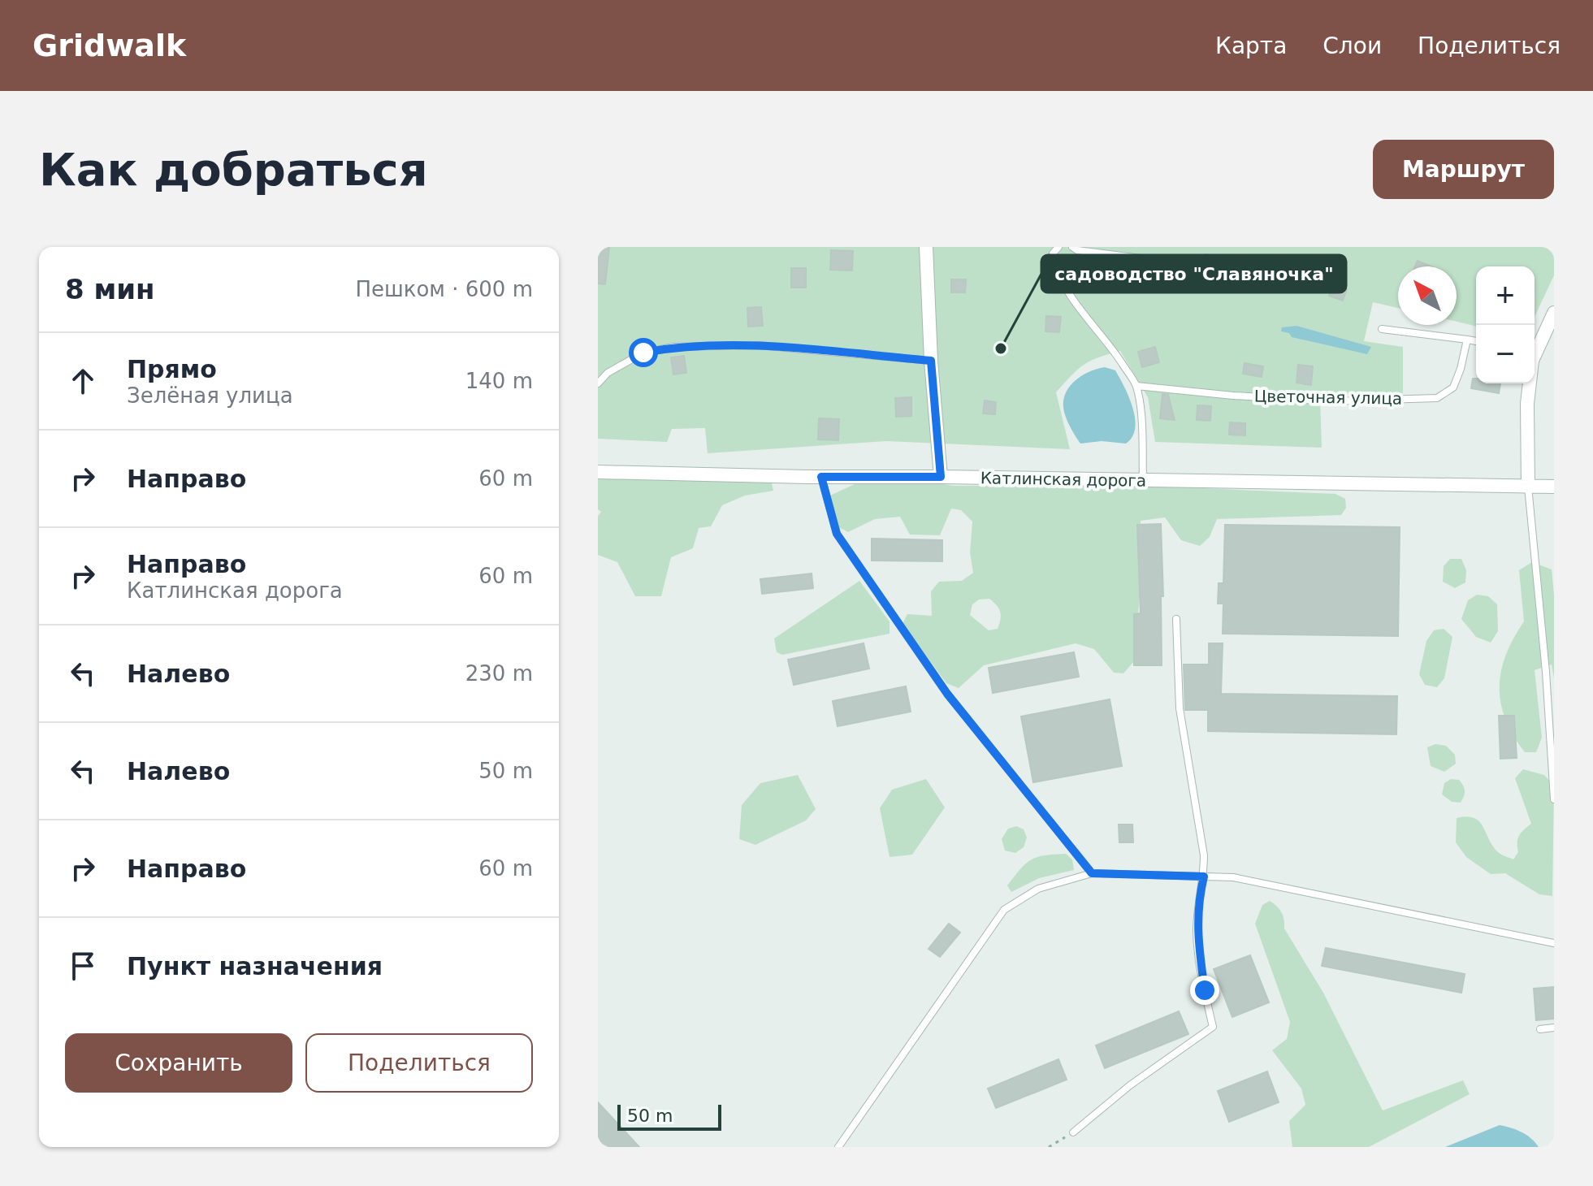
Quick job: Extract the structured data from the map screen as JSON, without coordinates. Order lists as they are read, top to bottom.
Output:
{
  "streets": {
    "street": ["Катлинская дорога"],
    "lane": ["Цветочная улица"]
  },
  "places": ["садоводство \"Славяночка\""],
  "scale_bar": "50 m",
  "north": "top left",
  "page": {
    "header": "Gridwalk",
    "nav": ["Карта", "Слои", "Поделиться"],
    "buttons": [
      "Маршрут",
      ["Сохранить", "Поделиться"]
    ],
    "title": "Как добраться",
    "heading": ["8 мин", "Пешком · 600 m"],
    "map_buttons": ["+", "−"],
    "list": [
      ["Прямо", "Зелёная улица", "140 m"],
      ["Направо", "60 m"],
      ["Направо", "Катлинская дорога", "60 m"],
      ["Налево", "230 m"],
      ["Налево", "50 m"],
      ["Направо", "60 m"],
      "Пункт назначения"
    ],
    "scale": "50 m"
  }
}
